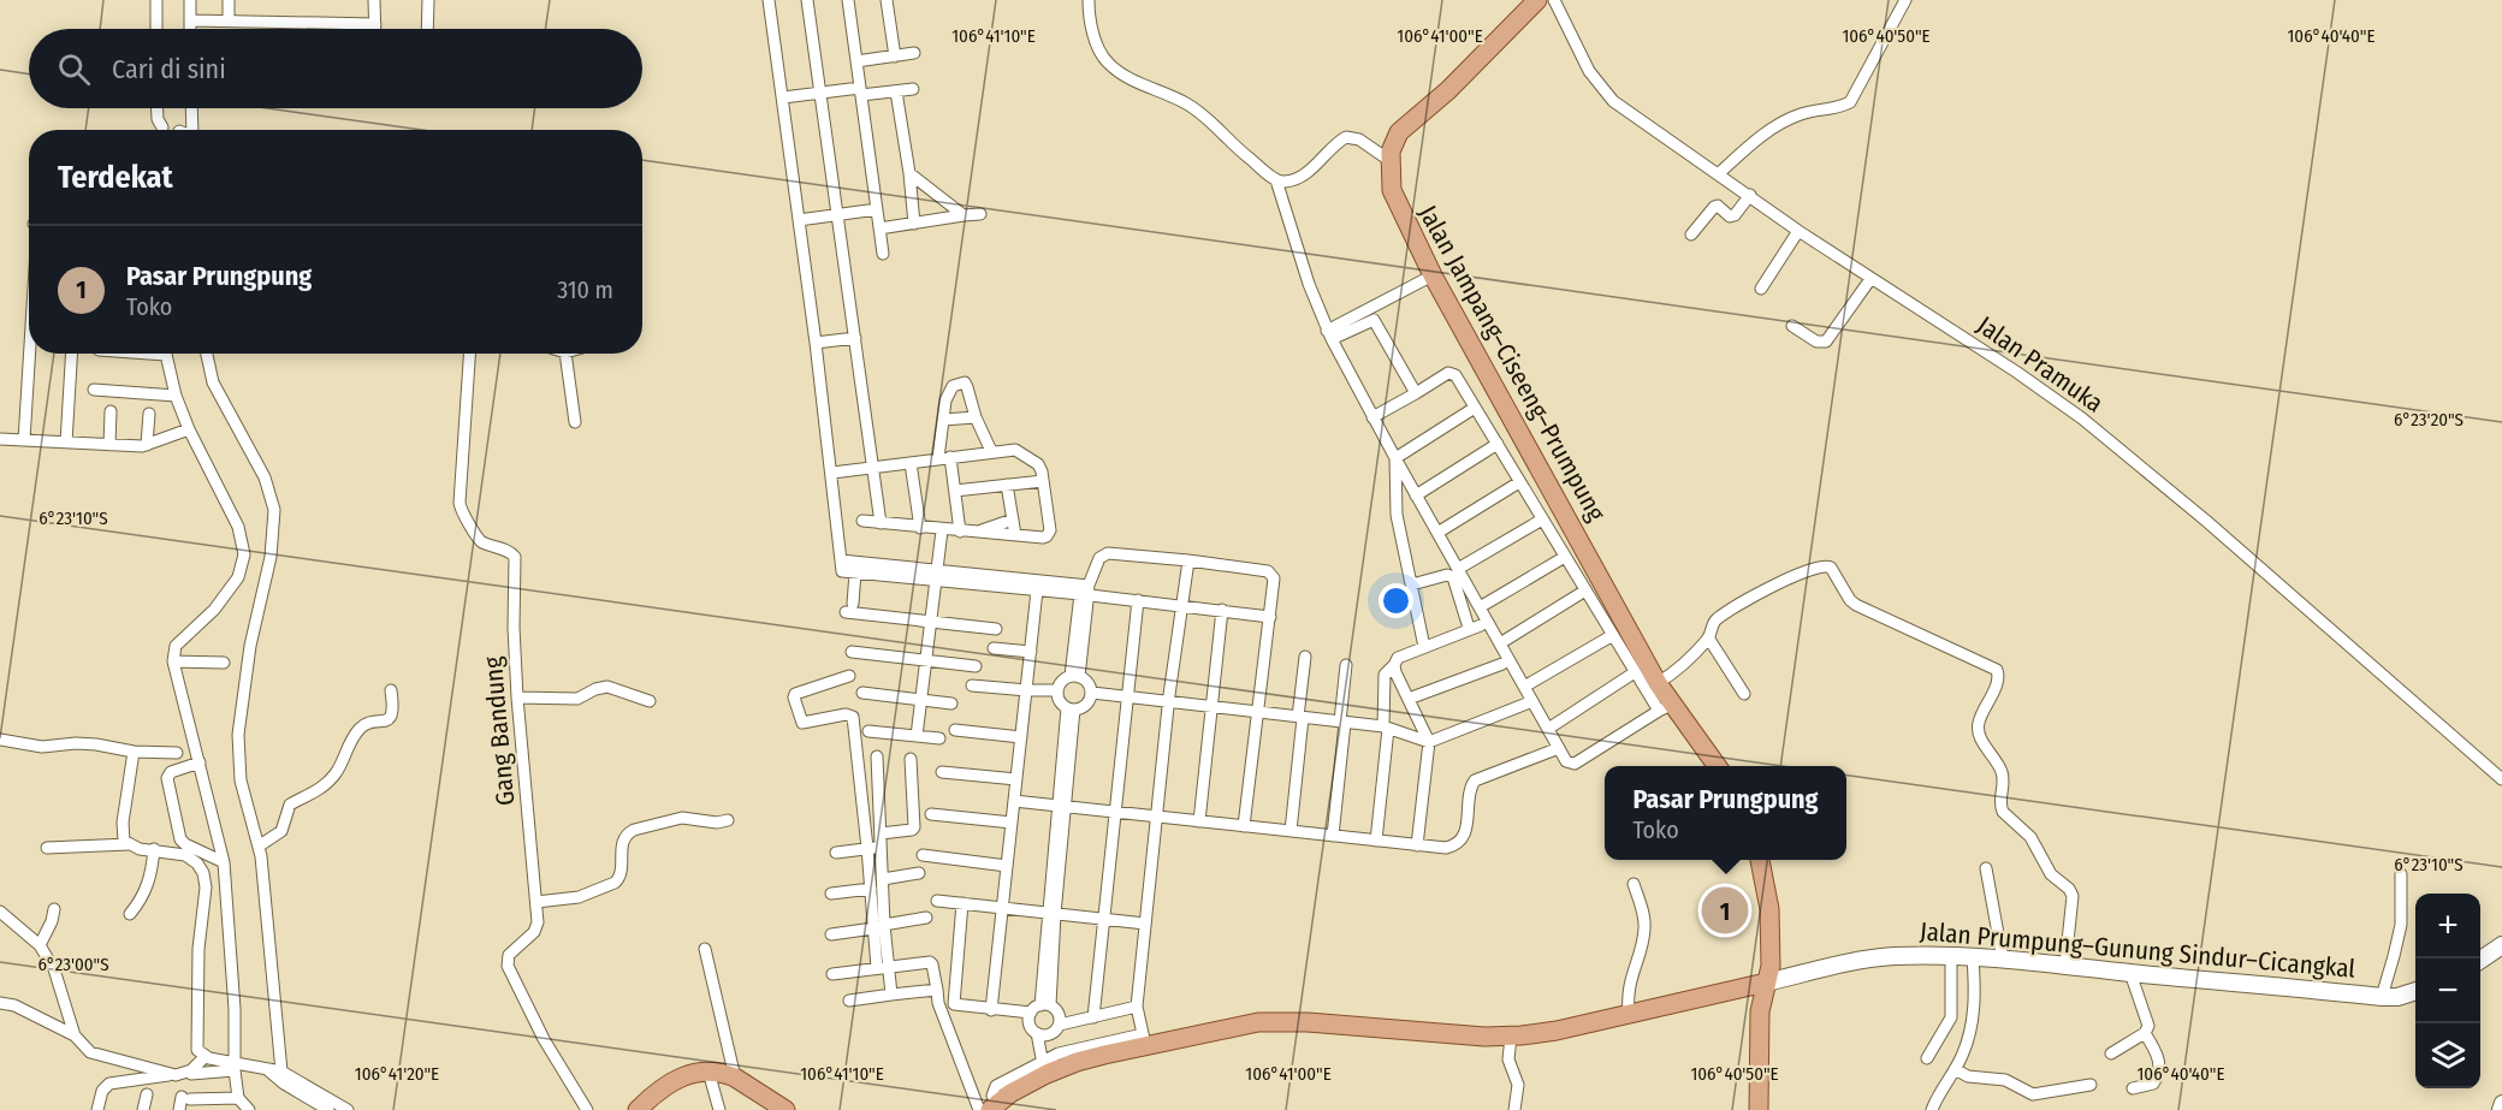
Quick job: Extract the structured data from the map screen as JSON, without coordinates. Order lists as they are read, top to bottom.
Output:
{
  "streets": {
    "main road": ["Jalan Jampang–Ciseeng–Prumpung", "Jalan Prumpung–Gunung Sindur–Cicangkal"],
    "street": ["Jalan Pramuka", "Gang Bandung"]
  },
  "page": {
    "search": "Cari di sini",
    "heading": "Terdekat",
    "list": [
      {
        "mark": "1",
        "name": "Pasar Prungpung",
        "note": "Toko",
        "value": "310 m"
      }
    ],
    "popup": ["Pasar Prungpung", "Toko"],
    "pins": "1",
    "map_buttons": ["+", "−"]
  },
  "coordinates": [
    "106°41'10\"E",
    "106°41'00\"E",
    "106°40'50\"E",
    "106°40'40\"E",
    "6°23'20\"S",
    "6°23'10\"S",
    "6°23'00\"S",
    "106°41'20\"E"
  ]
}
